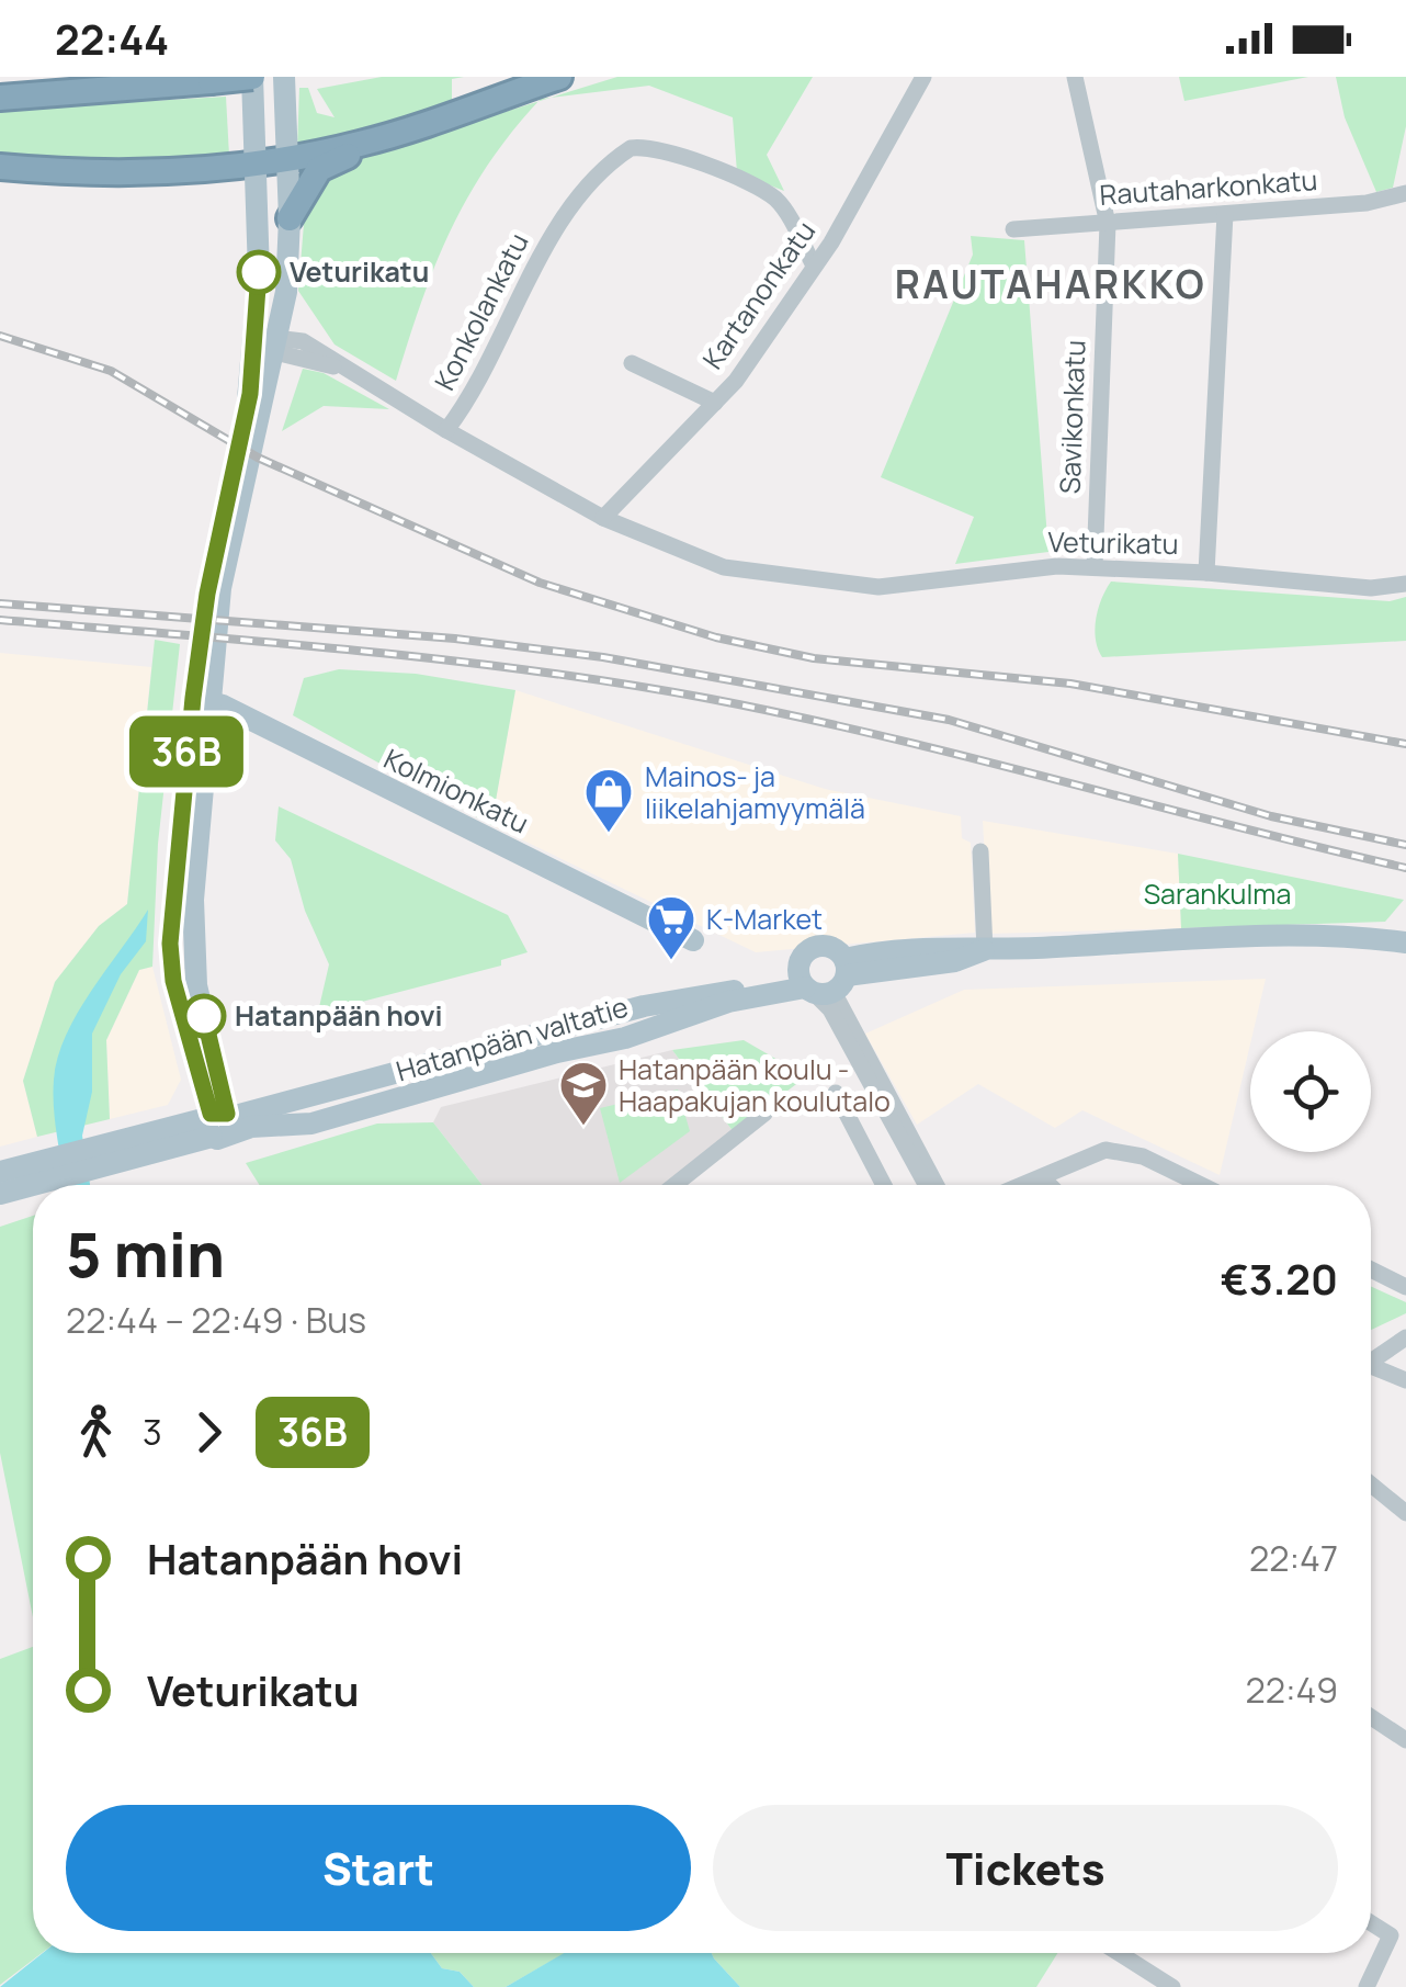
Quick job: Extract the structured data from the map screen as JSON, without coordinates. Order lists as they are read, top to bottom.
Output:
{
  "streets": {
    "main road": ["Kolmionkatu", "Hatanpään valtatie"],
    "street": [
      "Rautaharkonkatu",
      "Kartanonkatu",
      "Konkolankatu",
      "Savikonkatu",
      "Veturikatu"
    ]
  },
  "crossings": [
    ["Rautaharkonkatu", "Savikonkatu"],
    ["Kartanonkatu", "Konkolankatu"],
    ["Kartanonkatu", "Veturikatu"],
    ["Konkolankatu", "Veturikatu"],
    ["Savikonkatu", "Veturikatu"]
  ],
  "districts": ["RAUTAHARKKO"],
  "parks": ["Sarankulma"],
  "places": {
    "other": ["Veturikatu", "Hatanpään hovi"],
    "shop": ["Mainos- ja liikelahjamyymälä"],
    "supermarket": ["K-Market"],
    "school or university": ["Hatanpään koulu - Haapakujan koulutalo"]
  },
  "lines": ["bus line 36B"],
  "page": {
    "status": "22:44",
    "on_map": "36B",
    "heading": ["5 min", "22:44 – 22:49 · Bus", "€3.20"],
    "legs": ["3", "36B"],
    "list": [
      {
        "name": "Hatanpään hovi",
        "value": "22:47"
      },
      {
        "name": "Veturikatu",
        "value": "22:49"
      }
    ],
    "buttons": ["Start", "Tickets"]
  }
}
